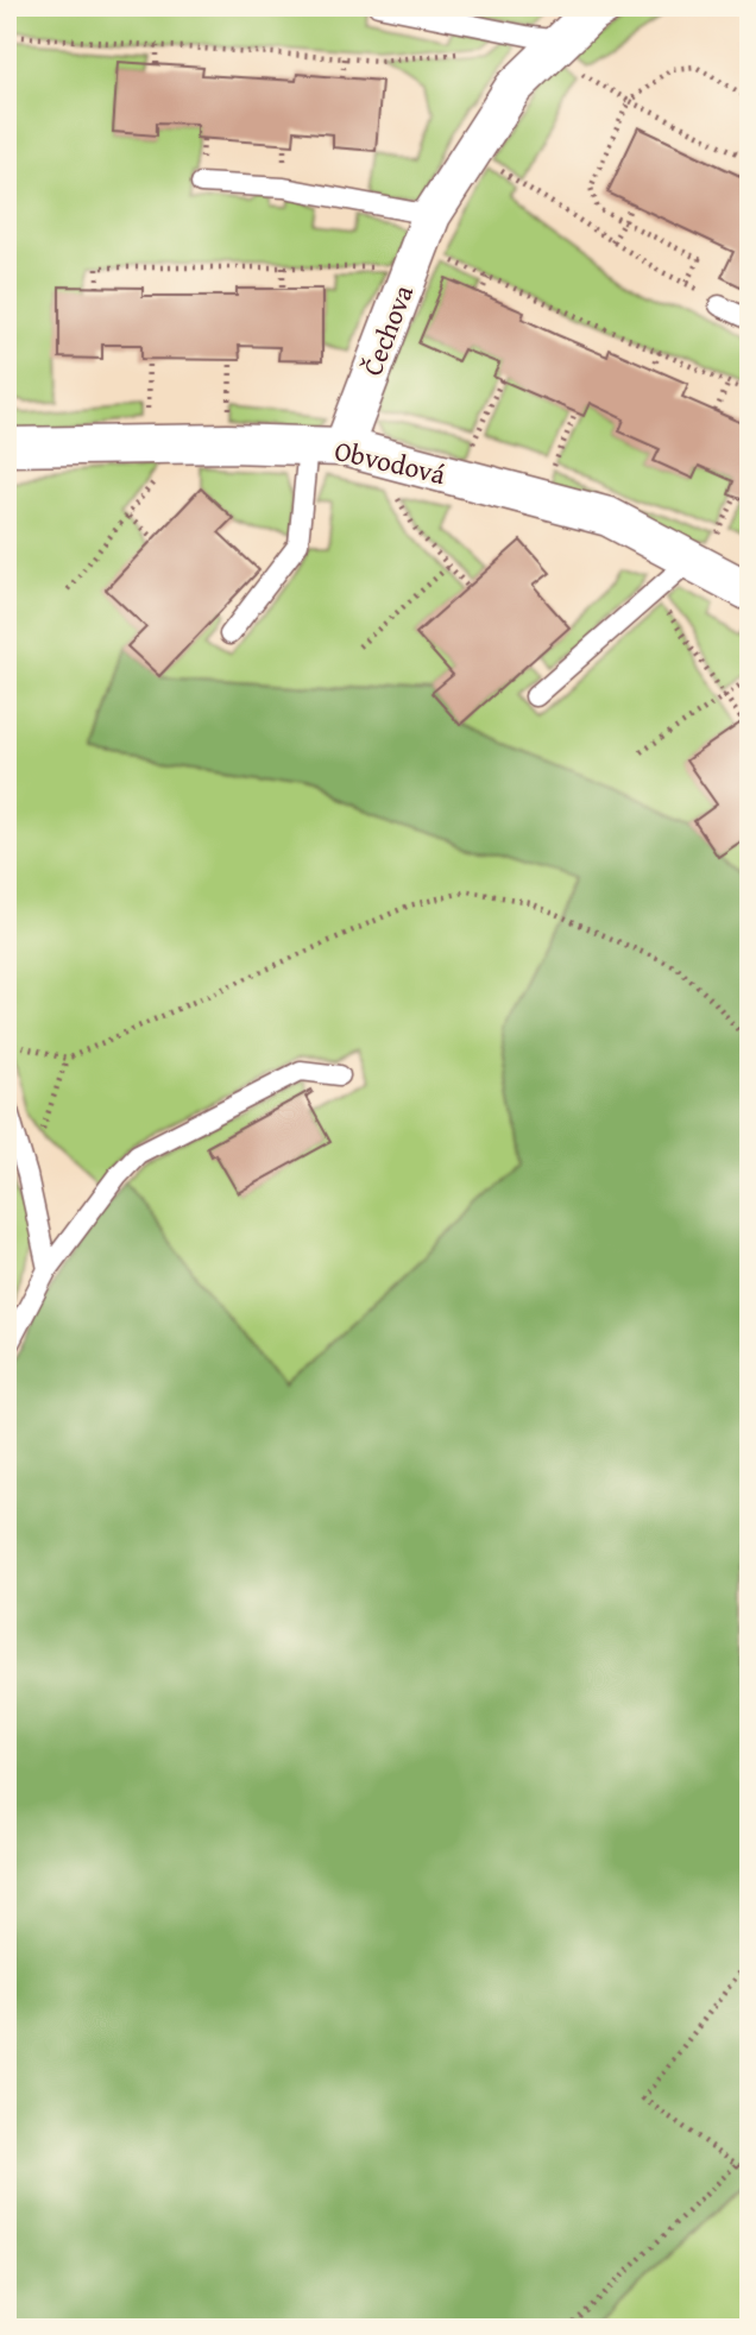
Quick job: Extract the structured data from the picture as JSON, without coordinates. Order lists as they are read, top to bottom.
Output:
{
  "streets": {
    "street": ["Čechova", "Obvodová"]
  },
  "crossings": [
    ["Čechova", "Obvodová"]
  ]
}
